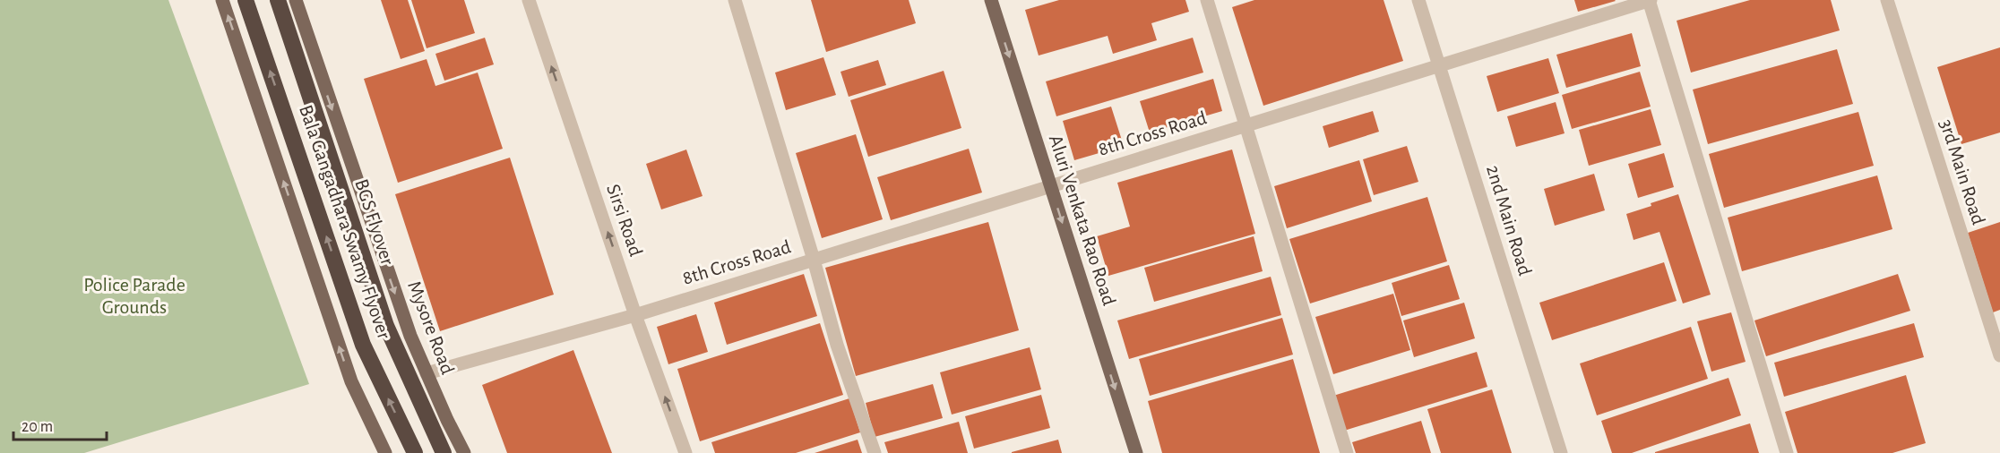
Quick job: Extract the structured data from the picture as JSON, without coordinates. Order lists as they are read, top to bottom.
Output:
{
  "streets": {
    "highway": ["Bala Gangadhara Swamy Flyover", "BGS Flyover"],
    "main road": ["Aluri Venkata Rao Road", "Mysore Road"],
    "street": [
      "8th Cross Road",
      "3rd Main Road",
      "Sirsi Road",
      "2nd Main Road"
    ]
  },
  "crossings": [
    ["8th Cross Road", "Sirsi Road"],
    ["8th Cross Road", "Aluri Venkata Rao Road"],
    ["8th Cross Road", "2nd Main Road"],
    ["8th Cross Road", "Mysore Road"]
  ],
  "one_way": ["Sirsi Road", "Aluri Venkata Rao Road", "Bala Gangadhara Swamy Flyover"],
  "parks": ["Police Parade Grounds"],
  "scale_bar": "20 m"
}
